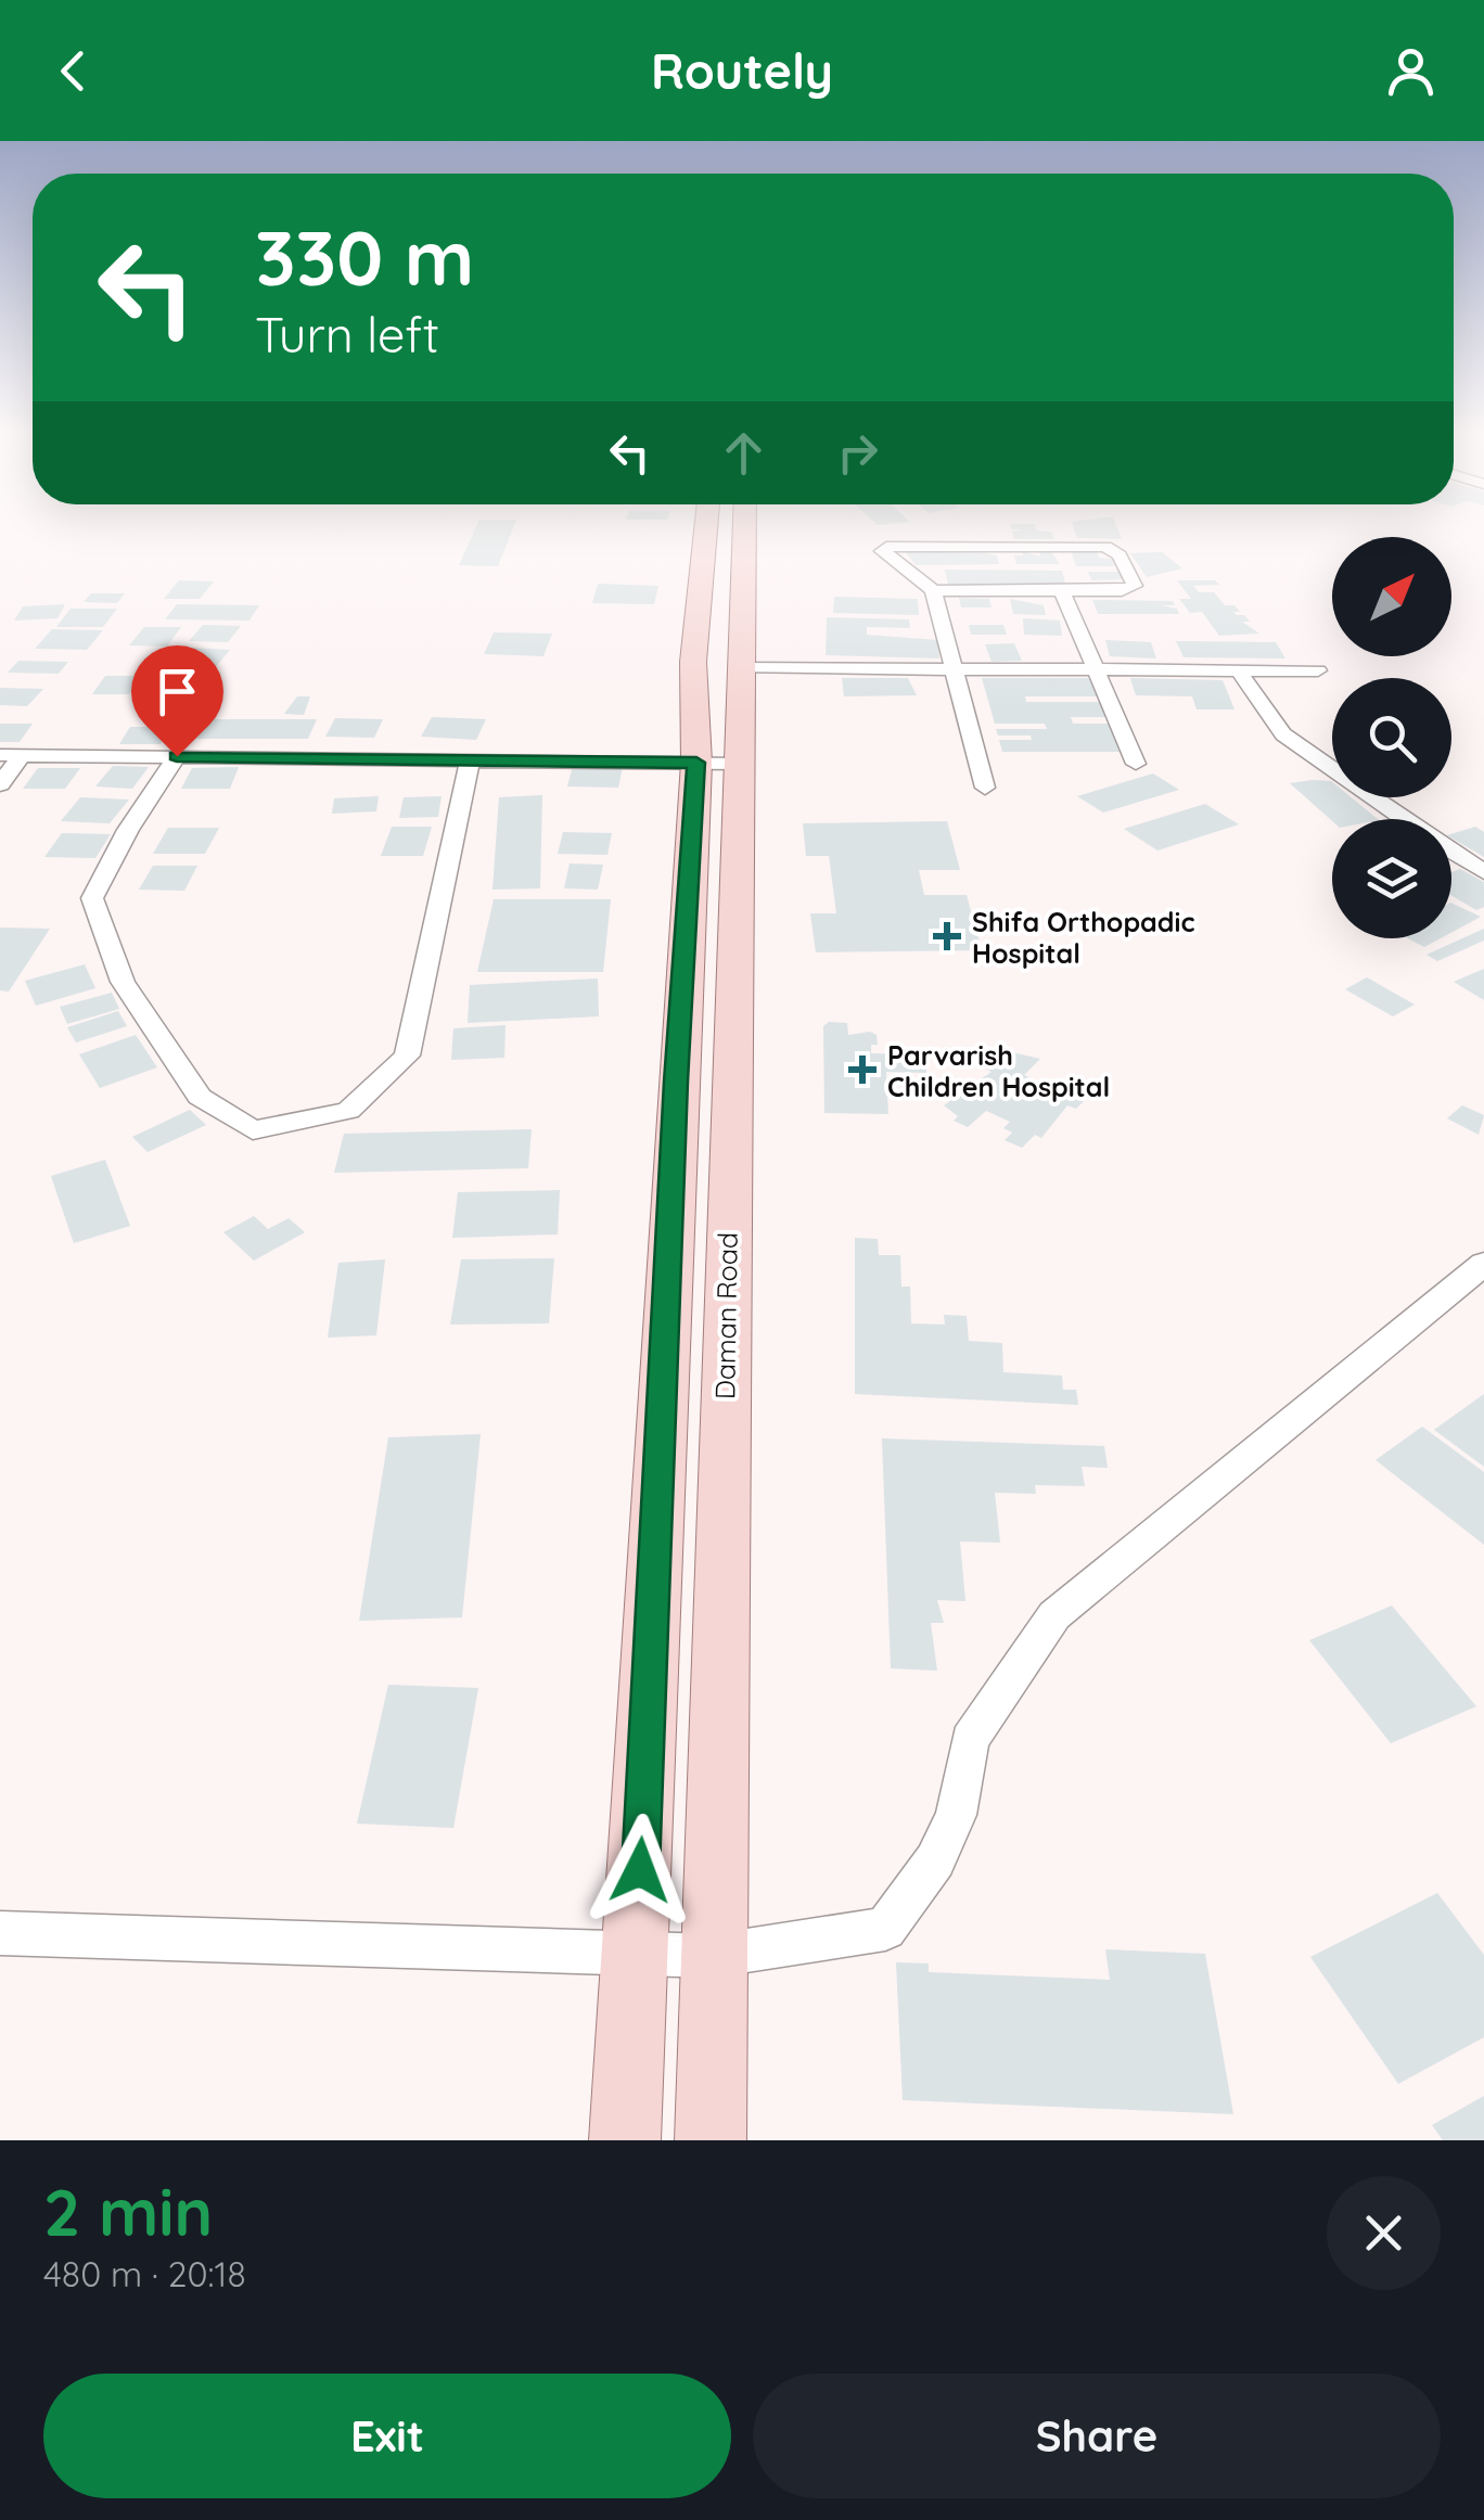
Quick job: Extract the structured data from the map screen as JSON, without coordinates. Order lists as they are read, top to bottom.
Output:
{
  "streets": {
    "main road": ["Daman Road"]
  },
  "places": {
    "health": ["Shifa Orthopadic Hospital", "Parvarish Children Hospital"]
  },
  "north": "top right",
  "page": {
    "header": "Routely",
    "turn": ["330 m", "Turn left"],
    "heading": ["2 min", "480 m · 20:18"],
    "buttons": ["Exit", "Share"]
  }
}
